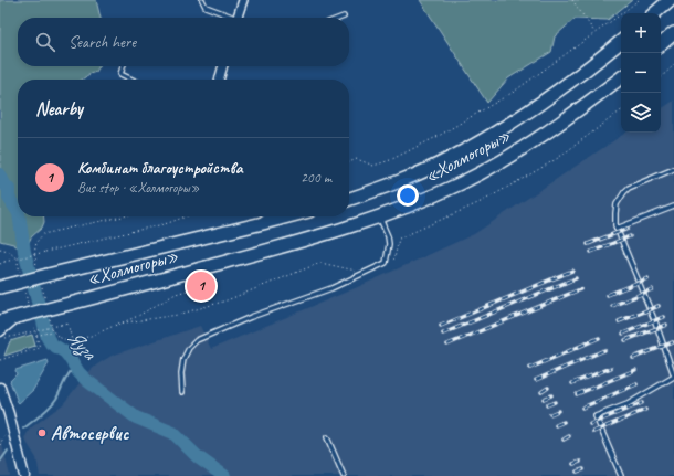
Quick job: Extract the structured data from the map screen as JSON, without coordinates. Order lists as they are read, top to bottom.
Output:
{
  "streets": {
    "highway": ["«Холмогоры»"]
  },
  "water": ["Яуза"],
  "places": ["Автосервис"],
  "page": {
    "map_buttons": ["+", "−"],
    "search": "Search here",
    "heading": "Nearby",
    "list": [
      {
        "mark": "1",
        "name": "Комбинат благоустройства",
        "note": "Bus stop · «Холмогоры»",
        "value": "200 m"
      }
    ],
    "pins": "1"
  }
}
